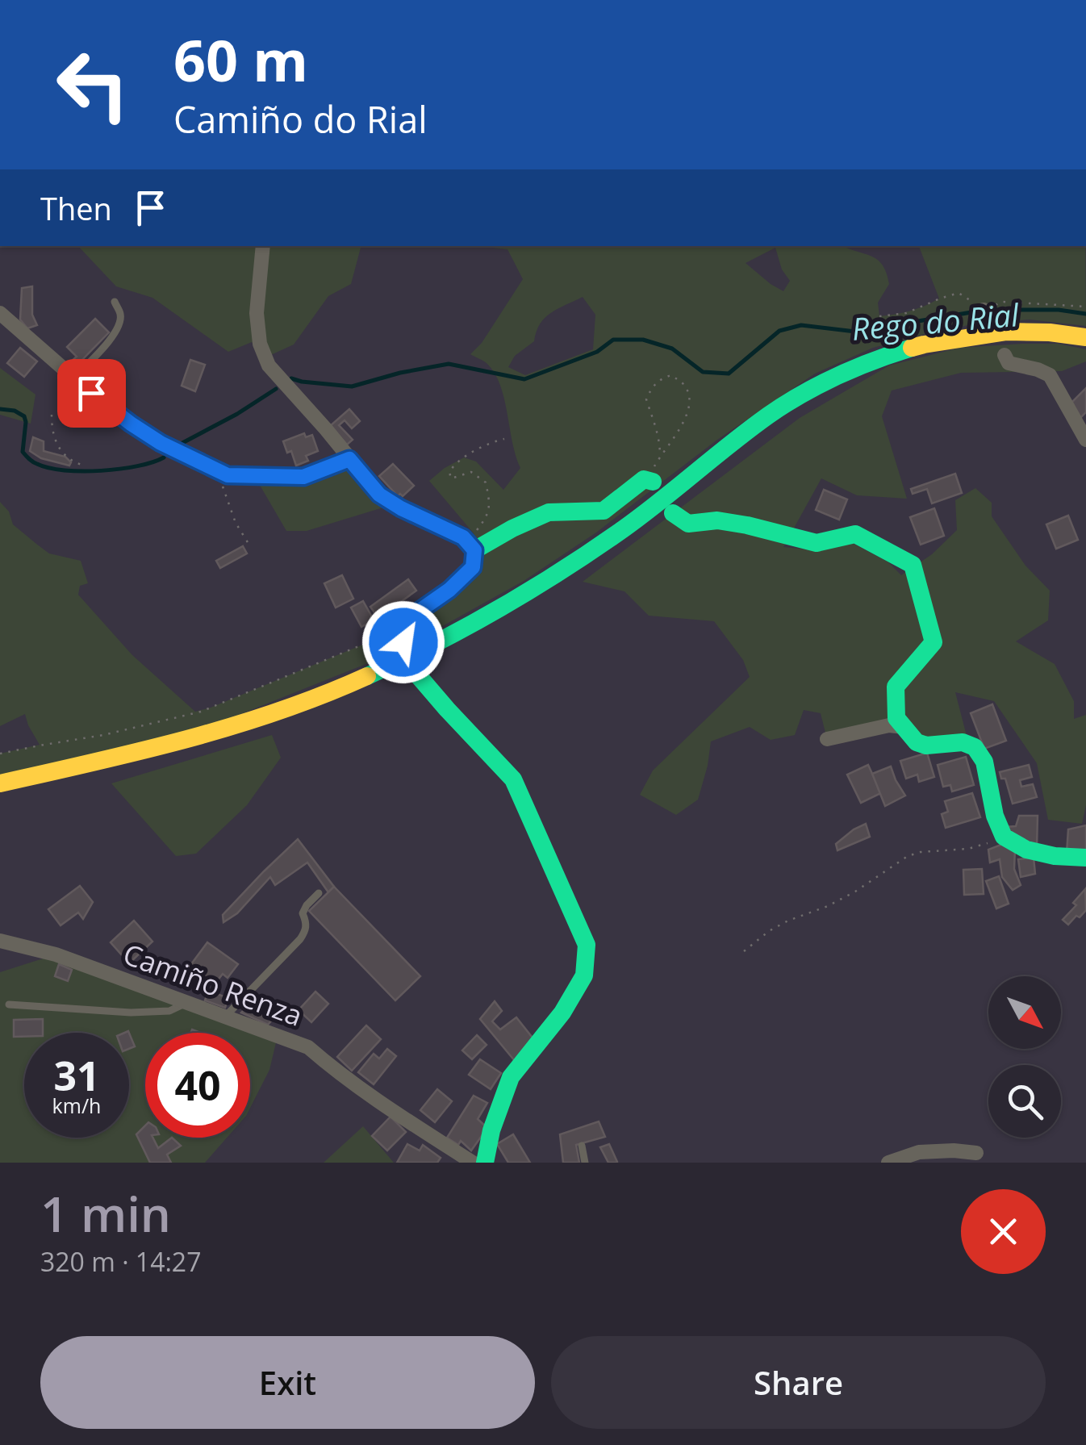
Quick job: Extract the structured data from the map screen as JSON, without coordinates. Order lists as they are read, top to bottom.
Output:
{
  "streets": {
    "street": ["Camiño Renza"]
  },
  "water": ["Rego do Rial"],
  "north": "bottom right",
  "page": {
    "turn": ["60 m", "Camiño do Rial"],
    "then": "Then",
    "speed": "31 km/h",
    "limit": "40",
    "heading": ["1 min", "320 m · 14:27"],
    "buttons": ["Exit", "Share"]
  }
}
